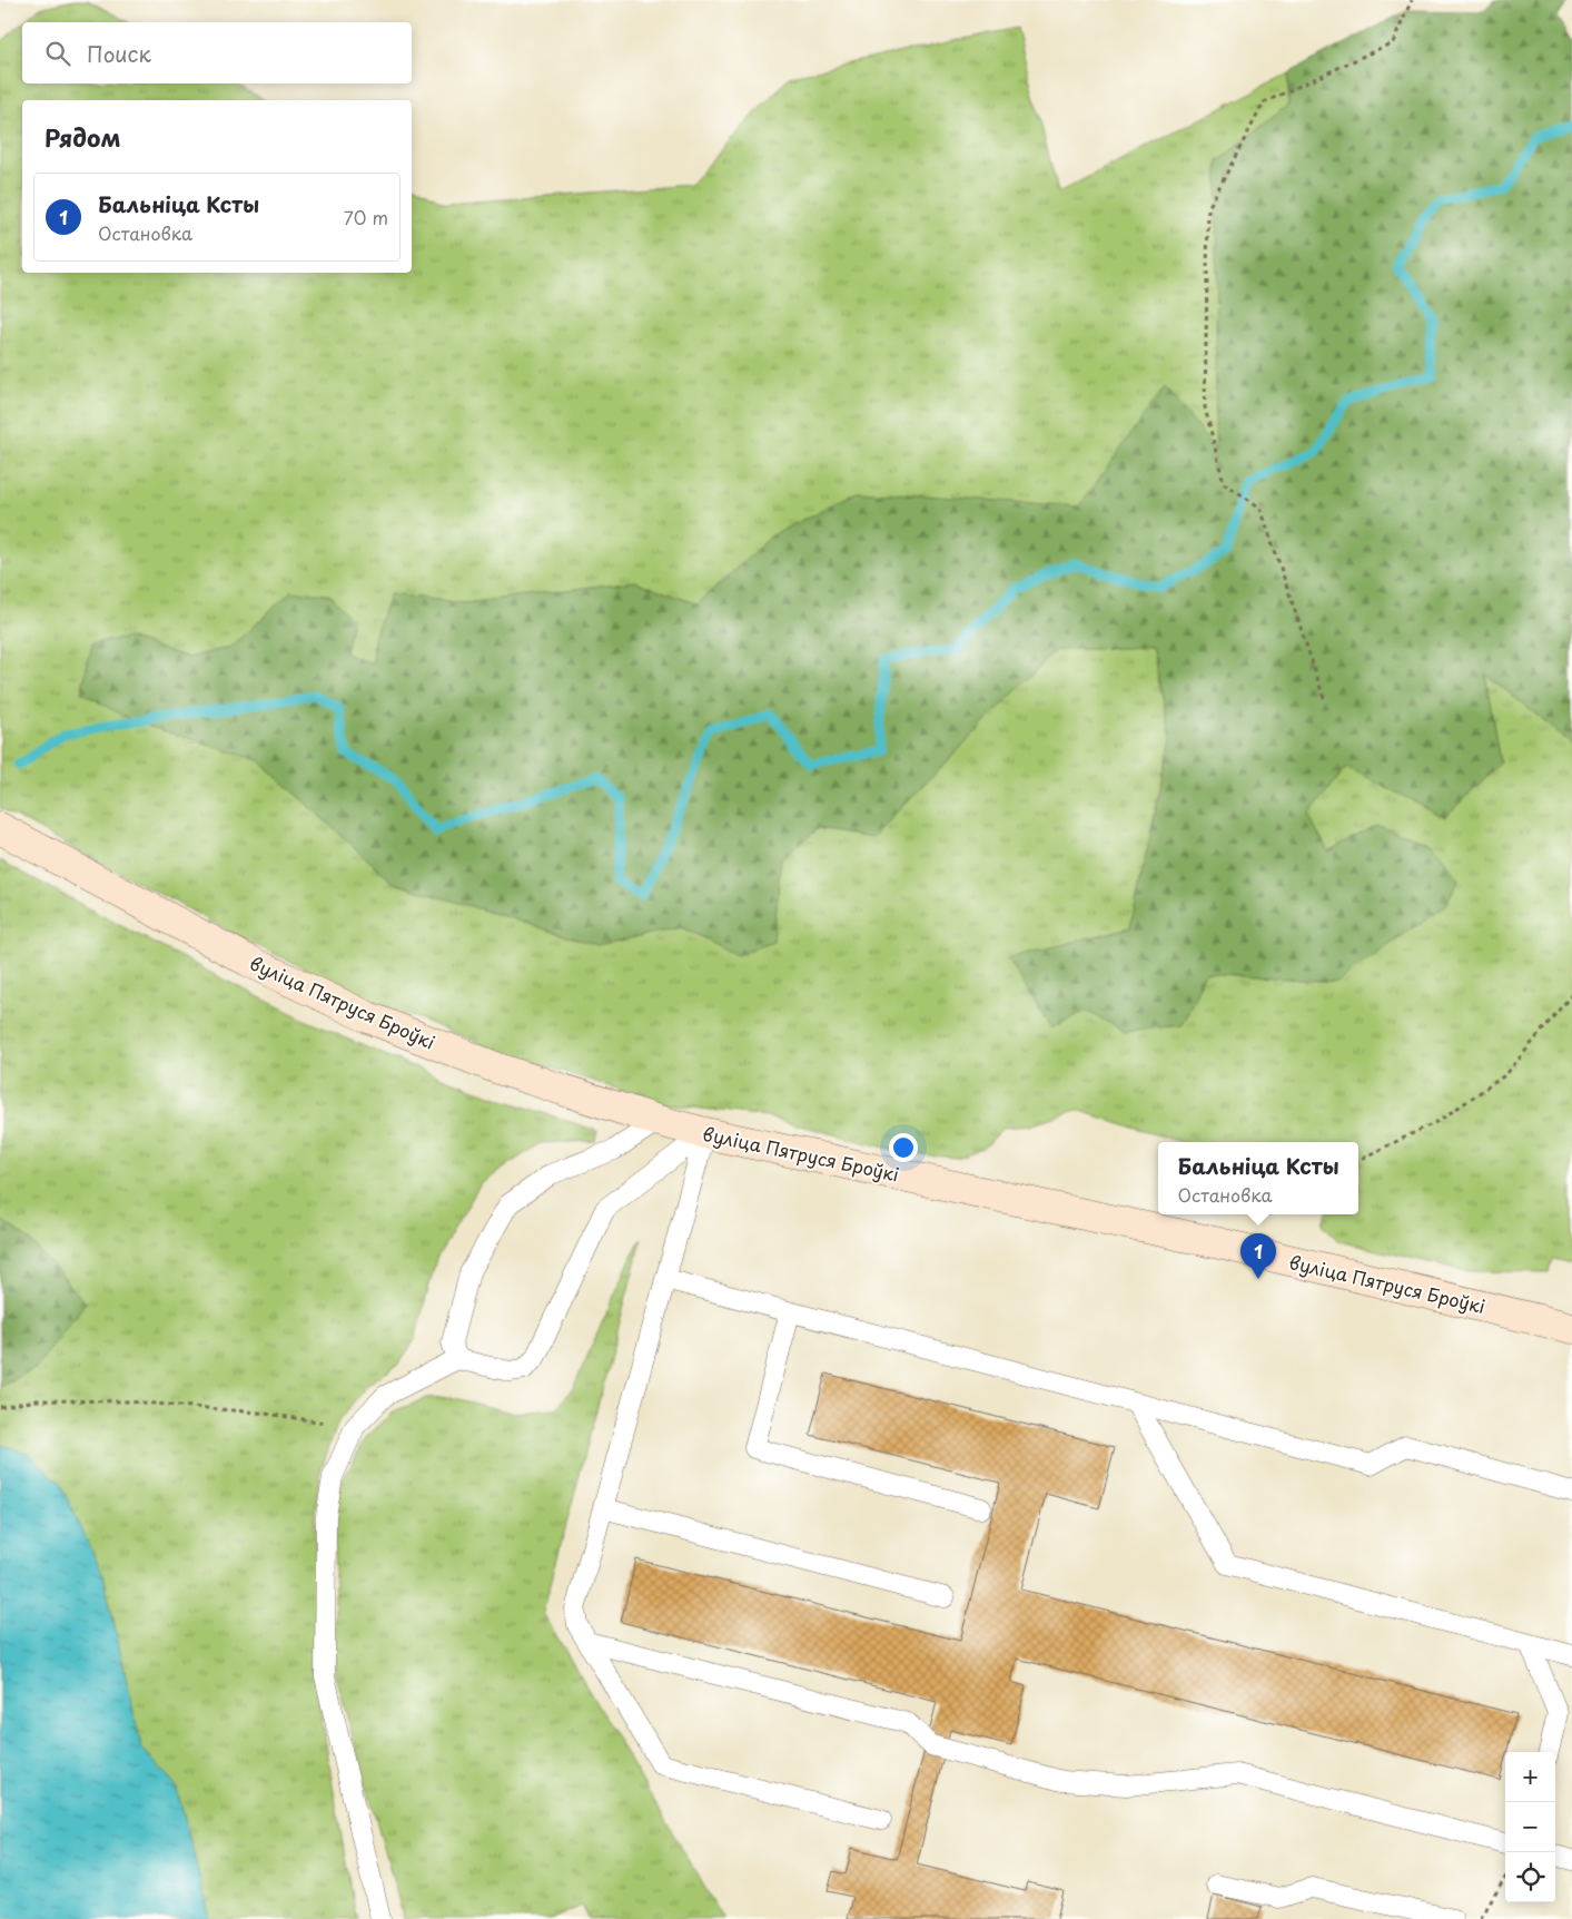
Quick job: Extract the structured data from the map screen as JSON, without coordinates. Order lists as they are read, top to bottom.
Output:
{
  "streets": {
    "main road": ["вуліца Пятруся Броўкі"]
  },
  "page": {
    "search": "Поиск",
    "heading": "Рядом",
    "list": [
      {
        "mark": "1",
        "name": "Бальніца Ксты",
        "note": "Остановка",
        "value": "70 m"
      }
    ],
    "popup": ["Бальніца Ксты", "Остановка"],
    "pins": "1",
    "map_buttons": ["+", "−"]
  }
}
